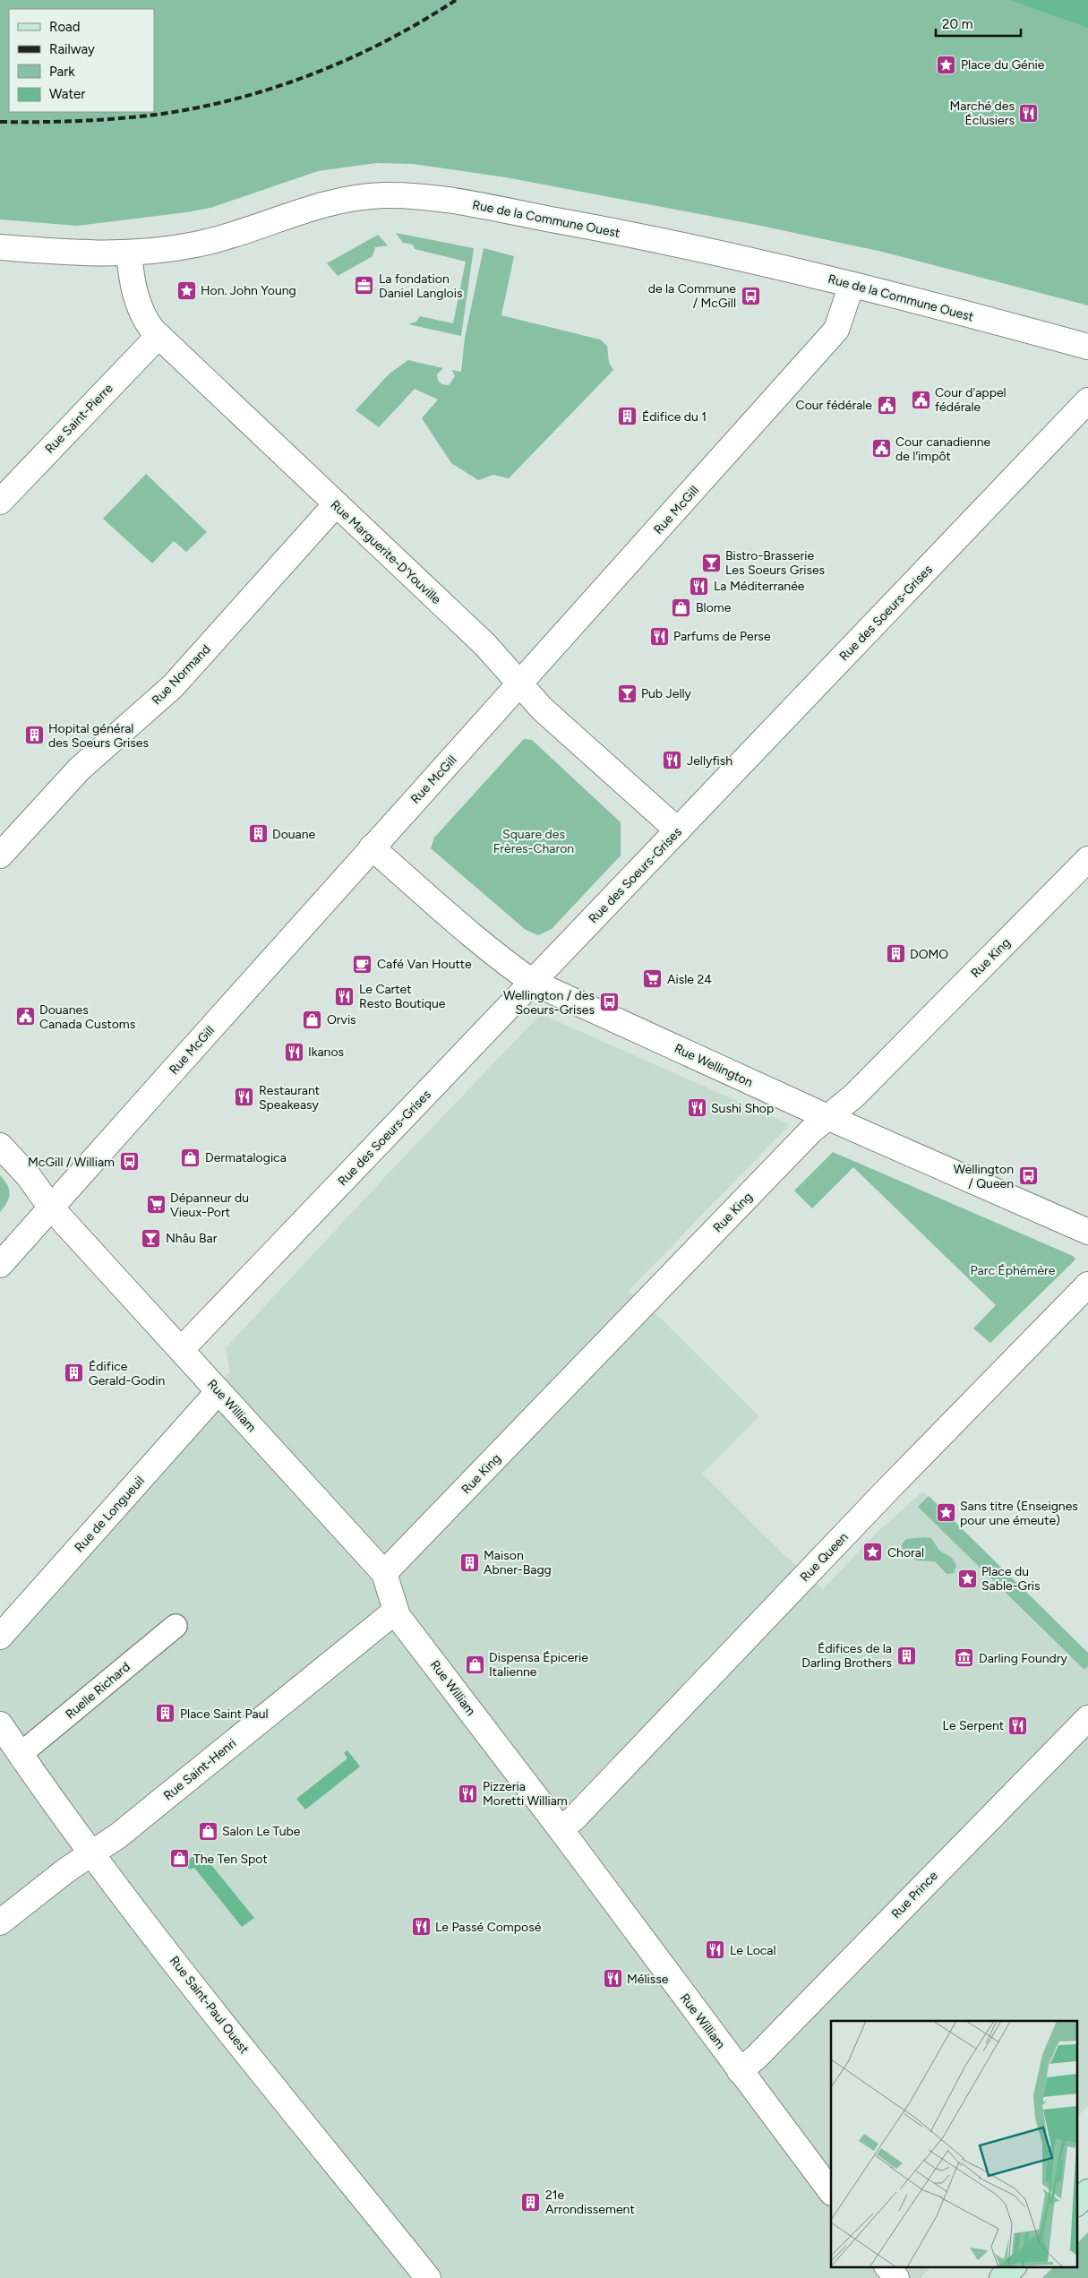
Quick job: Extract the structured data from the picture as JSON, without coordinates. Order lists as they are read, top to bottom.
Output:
{
  "streets": {
    "street": [
      "Rue de la Commune Ouest",
      "Rue Saint-Pierre",
      "Rue McGill",
      "Rue Marguerite-D'Youville",
      "Rue des Soeurs-Grises",
      "Rue Normand",
      "Rue King",
      "Rue Wellington",
      "Rue William",
      "Rue de Longueuil",
      "Rue Queen",
      "Ruelle Richard",
      "Rue Saint-Henri",
      "Rue Prince",
      "Rue Saint-Paul Ouest"
    ]
  },
  "crossings": [
    ["Rue de la Commune Ouest", "Rue McGill"],
    ["Rue de la Commune Ouest", "Rue Marguerite-D'Youville"],
    ["Rue Saint-Pierre", "Rue Marguerite-D'Youville"],
    ["Rue McGill", "Rue Marguerite-D'Youville"],
    ["Rue McGill", "Rue Wellington"],
    ["Rue McGill", "Rue William"],
    ["Rue Marguerite-D'Youville", "Rue des Soeurs-Grises"],
    ["Rue Marguerite-D'Youville", "Rue Normand"],
    ["Rue des Soeurs-Grises", "Rue Wellington"],
    ["Rue des Soeurs-Grises", "Rue William"],
    ["Rue King", "Rue Wellington"],
    ["Rue King", "Rue William"],
    ["Rue William", "Rue de Longueuil"],
    ["Rue William", "Rue Queen"],
    ["Rue William", "Rue Saint-Henri"],
    ["Rue William", "Rue Prince"],
    ["Ruelle Richard", "Rue Saint-Paul Ouest"],
    ["Rue Saint-Henri", "Rue Saint-Paul Ouest"]
  ],
  "parks": ["Square des Frères-Charon", "Parc Éphémère"],
  "places": {
    "place": [
      "Place du Génie",
      "Hon. John Young",
      "Sans titre (Enseignes pour une émeute)",
      "Choral",
      "Place du Sable-Gris"
    ],
    "restaurant": [
      "Marché des Éclusiers",
      "La Méditerranée",
      "Parfums de Perse",
      "Jellyfish",
      "Le Cartet Resto Boutique",
      "Ikanos",
      "Restaurant Speakeasy",
      "Sushi Shop",
      "Le Serpent",
      "Pizzeria Moretti William",
      "Le Passé Composé",
      "Le Local",
      "Mélisse"
    ],
    "office": ["La fondation Daniel Langlois"],
    "bus stop": [
      "de la Commune / McGill",
      "Wellington / des Soeurs-Grises",
      "McGill / William",
      "Wellington / Queen"
    ],
    "public building": [
      "Cour d'appel fédérale",
      "Cour fédérale",
      "Cour canadienne de l′impôt",
      "Douanes Canada Customs"
    ],
    "building": [
      "Édifice du 1",
      "Hopital général des Soeurs Grises",
      "Douane",
      "DOMO",
      "Édifice Gerald-Godin",
      "Maison Abner-Bagg",
      "Édifices de la Darling Brothers",
      "Place Saint Paul",
      "21e Arrondissement"
    ],
    "bar": ["Bistro-Brasserie Les Soeurs Grises", "Pub Jelly", "Nhâu Bar"],
    "shop": [
      "Blome",
      "Orvis",
      "Dermatalogica",
      "Dispensa Épicerie Italienne",
      "Salon Le Tube",
      "The Ten Spot"
    ],
    "cafe": ["Café Van Houtte"],
    "supermarket": ["Aisle 24", "Dépanneur du Vieux-Port"],
    "museum": ["Darling Foundry"]
  },
  "legend": [
    "Road",
    "Railway",
    "Park",
    "Water"
  ],
  "scale_bar": "20 m"
}
